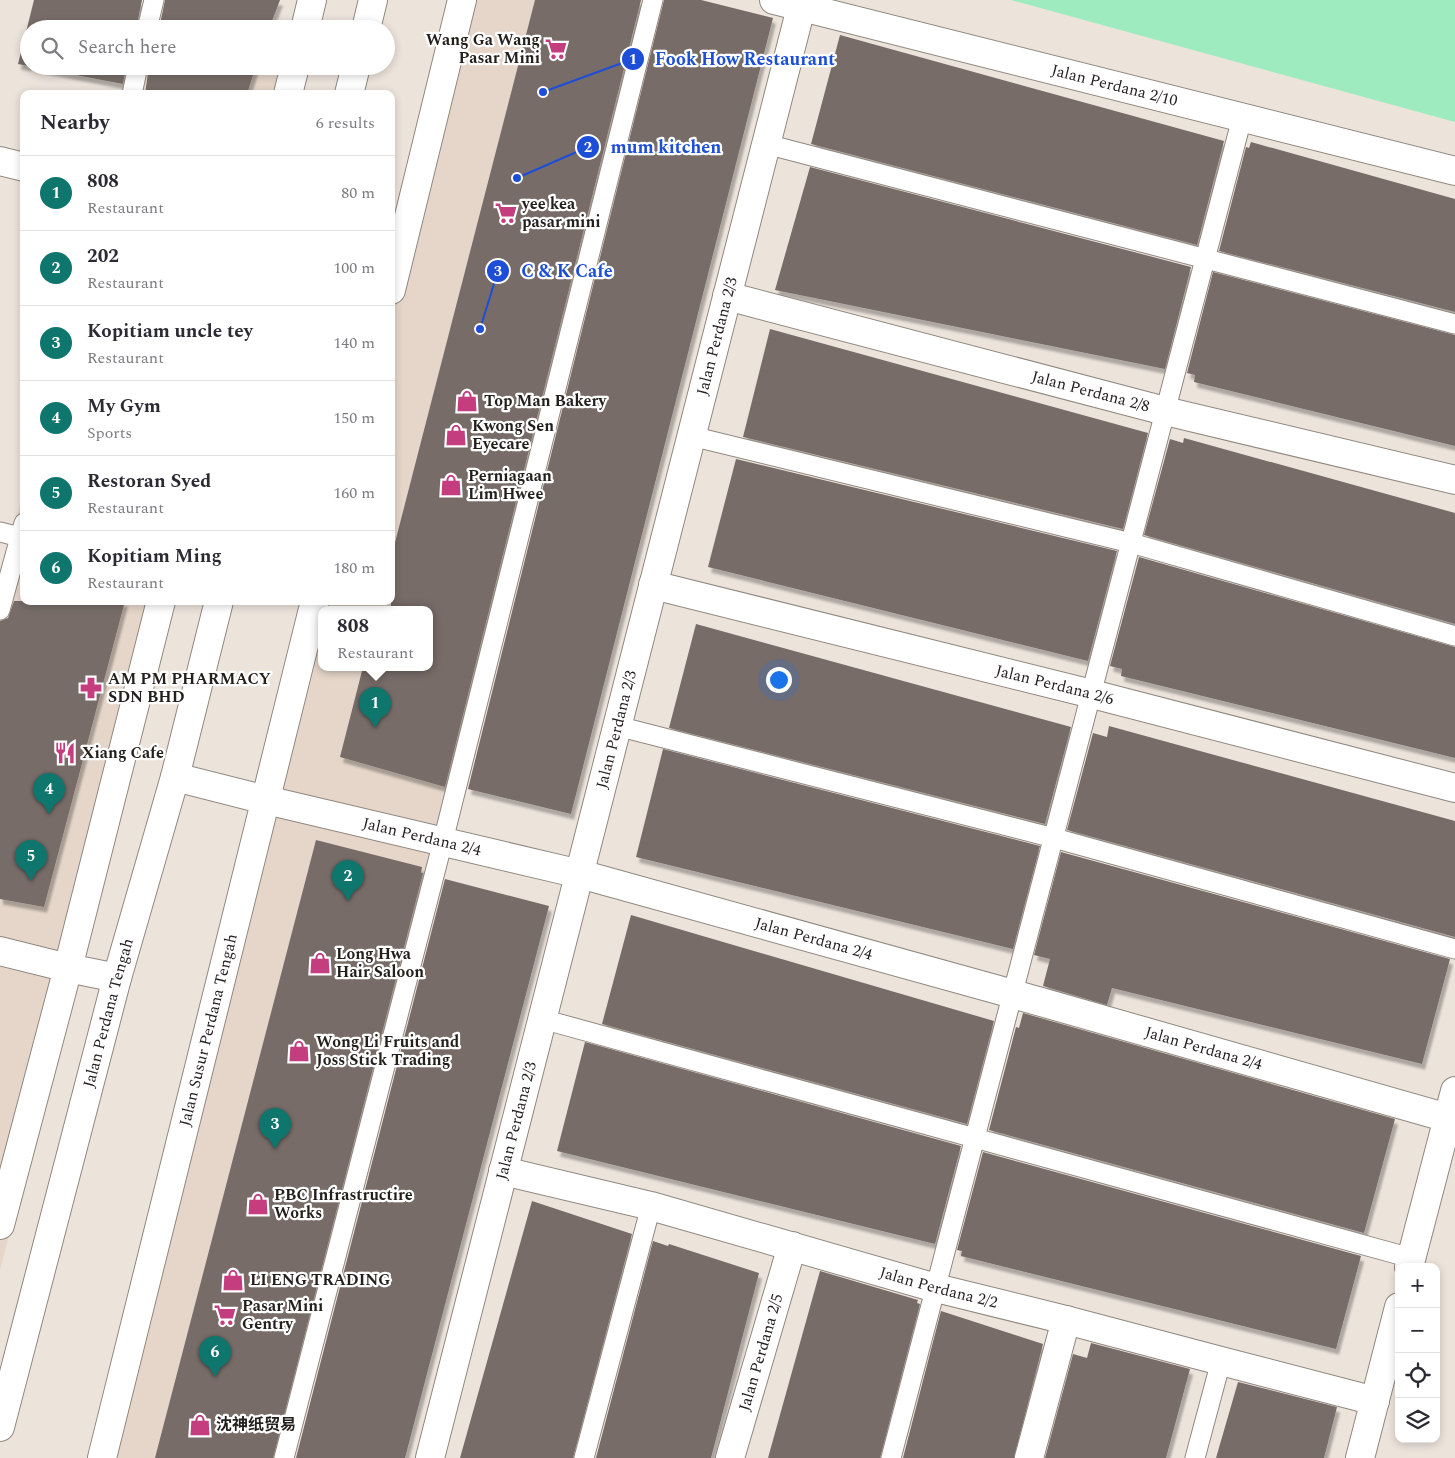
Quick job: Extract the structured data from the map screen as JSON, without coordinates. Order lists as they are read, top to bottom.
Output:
{
  "streets": {
    "street": [
      "Jalan Perdana 2/10",
      "Jalan Perdana 2/3",
      "Jalan Perdana 2/8",
      "Jalan Perdana 2/6",
      "Jalan Perdana 2/4",
      "Jalan Perdana Tengah",
      "Jalan Susur Perdana Tengah",
      "Jalan Perdana 2/2",
      "Jalan Perdana 2/5"
    ]
  },
  "crossings": [
    ["Jalan Perdana 2/10", "Jalan Perdana 2/3"],
    ["Jalan Perdana 2/3", "Jalan Perdana 2/8"],
    ["Jalan Perdana 2/3", "Jalan Perdana 2/6"],
    ["Jalan Perdana 2/3", "Jalan Perdana 2/4"],
    ["Jalan Perdana 2/3", "Jalan Perdana 2/2"],
    ["Jalan Perdana 2/4", "Jalan Perdana Tengah"],
    ["Jalan Perdana 2/4", "Jalan Susur Perdana Tengah"],
    ["Jalan Perdana 2/2", "Jalan Perdana 2/5"]
  ],
  "places": {
    "supermarket": ["Wang Ga Wang Pasar Mini", "yee kea pasar mini", "Pasar Mini Gentry"],
    "other": ["Fook How Restaurant", "mum kitchen", "C & K Cafe"],
    "shop": [
      "Top Man Bakery",
      "Kwong Sen Eyecare",
      "Perniagaan Lim Hwee",
      "Long Hwa Hair Saloon",
      "Wong Li Fruits and Joss Stick Trading",
      "PBC Infrastructire Works",
      "LI ENG TRADING",
      "沈神纸贸易"
    ],
    "pharmacy": ["AM PM PHARMACY SDN BHD"],
    "restaurant": ["Xiang Cafe"]
  },
  "page": {
    "search": "Search here",
    "heading": ["Nearby", "6 results"],
    "list": [
      {
        "mark": "1",
        "name": "808",
        "note": "Restaurant",
        "value": "80 m"
      },
      {
        "mark": "2",
        "name": "202",
        "note": "Restaurant",
        "value": "100 m"
      },
      {
        "mark": "3",
        "name": "Kopitiam uncle tey",
        "note": "Restaurant",
        "value": "140 m"
      },
      {
        "mark": "4",
        "name": "My Gym",
        "note": "Sports",
        "value": "150 m"
      },
      {
        "mark": "5",
        "name": "Restoran Syed",
        "note": "Restaurant",
        "value": "160 m"
      },
      {
        "mark": "6",
        "name": "Kopitiam Ming",
        "note": "Restaurant",
        "value": "180 m"
      }
    ],
    "popup": ["808", "Restaurant"],
    "pins": [
      "1",
      "4",
      "5",
      "2",
      "3",
      "6"
    ],
    "map_buttons": ["+", "−"]
  }
}
